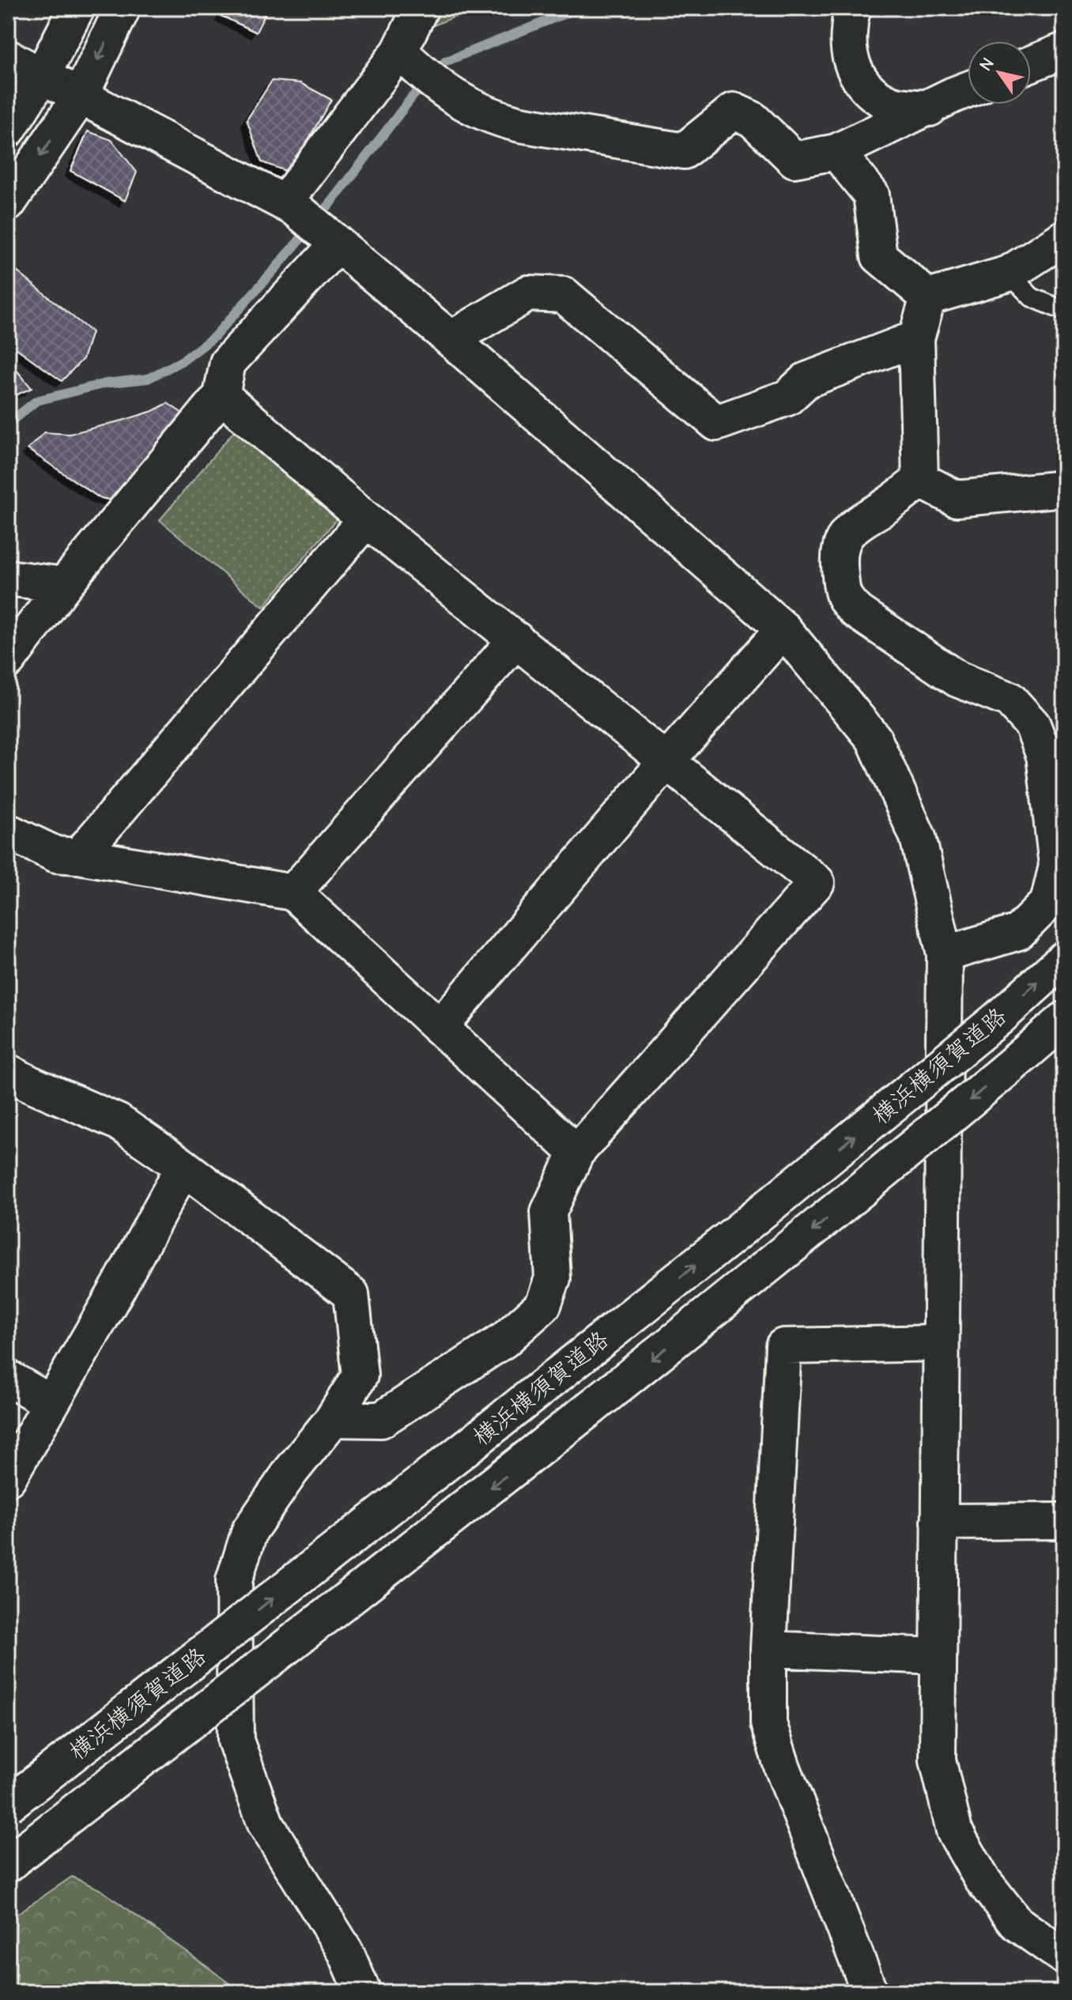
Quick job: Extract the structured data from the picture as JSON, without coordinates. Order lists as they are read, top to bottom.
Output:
{
  "streets": {
    "main road": ["横浜横須賀道路"]
  },
  "north": "top left"
}
